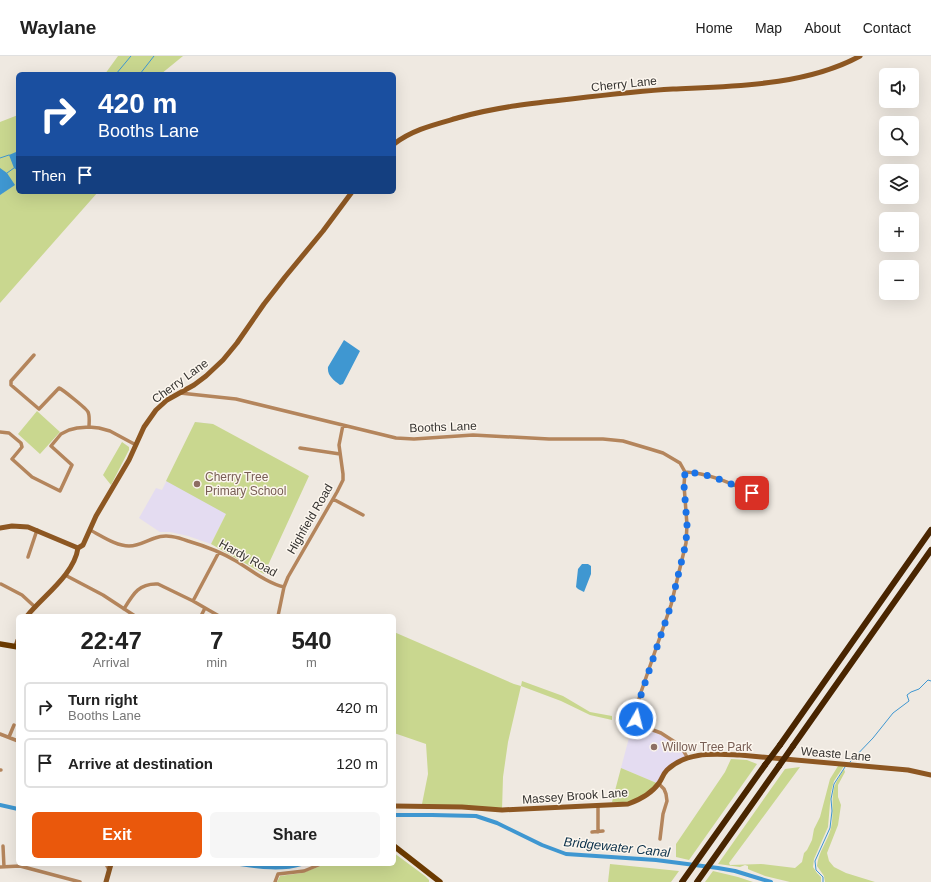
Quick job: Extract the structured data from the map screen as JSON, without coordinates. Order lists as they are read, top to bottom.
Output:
{
  "streets": {
    "main road": ["Cherry Lane", "Weaste Lane", "Massey Brook Lane"],
    "street": ["Booths Lane", "Highfield Road", "Hardy Road"]
  },
  "crossings": [
    ["Cherry Lane", "Booths Lane"],
    ["Cherry Lane", "Hardy Road"],
    ["Booths Lane", "Highfield Road"],
    ["Highfield Road", "Hardy Road"],
    ["Weaste Lane", "Massey Brook Lane"]
  ],
  "water": ["Bridgewater Canal"],
  "places": ["Cherry Tree Primary School", "Willow Tree Park"],
  "page": {
    "header": "Waylane",
    "nav": [
      "Home",
      "Map",
      "About",
      "Contact"
    ],
    "map_buttons": ["+", "−"],
    "turn": ["420 m", "Booths Lane"],
    "then": "Then",
    "eta": [
      "22:47",
      "Arrival",
      "7",
      "min",
      "540",
      "m"
    ],
    "list": [
      {
        "name": "Turn right",
        "note": "Booths Lane",
        "value": "420 m"
      },
      {
        "name": "Arrive at destination",
        "value": "120 m"
      }
    ],
    "buttons": ["Exit", "Share"]
  }
}
